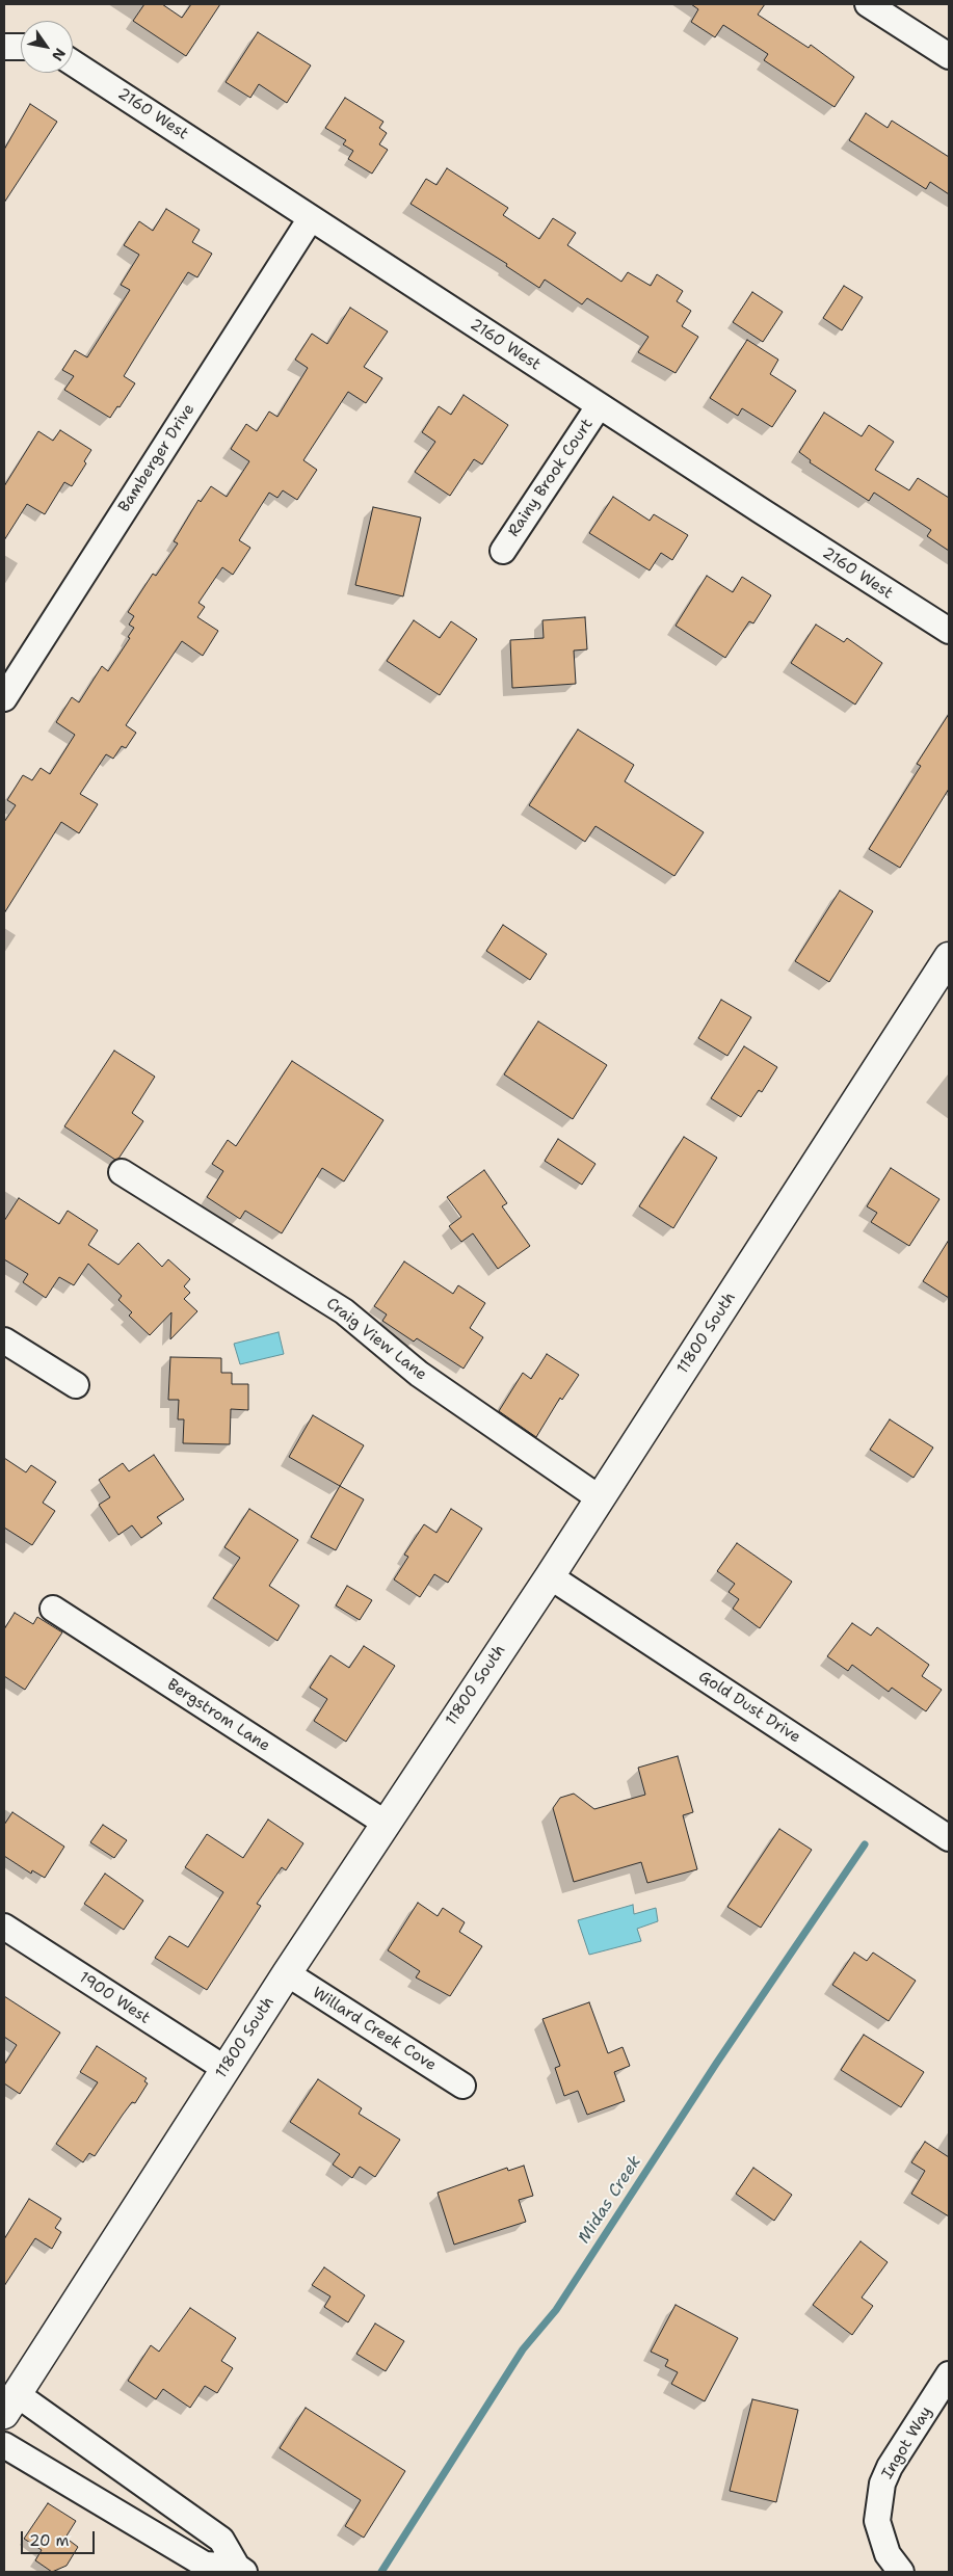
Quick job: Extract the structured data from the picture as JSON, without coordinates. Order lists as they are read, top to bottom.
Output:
{
  "streets": {
    "main road": ["11800 South"],
    "street": [
      "2160 West",
      "Bamberger Drive",
      "Rainy Brook Court",
      "Craig View Lane",
      "Gold Dust Drive",
      "Bergstrom Lane",
      "1900 West",
      "Willard Creek Cove",
      "Ingot Way"
    ]
  },
  "crossings": [
    ["2160 West", "Bamberger Drive"],
    ["2160 West", "Rainy Brook Court"],
    ["11800 South", "Craig View Lane"],
    ["11800 South", "Gold Dust Drive"],
    ["11800 South", "Bergstrom Lane"],
    ["11800 South", "1900 West"],
    ["11800 South", "Willard Creek Cove"]
  ],
  "water": ["Midas Creek"],
  "scale_bar": "20 m",
  "north": "bottom right"
}
